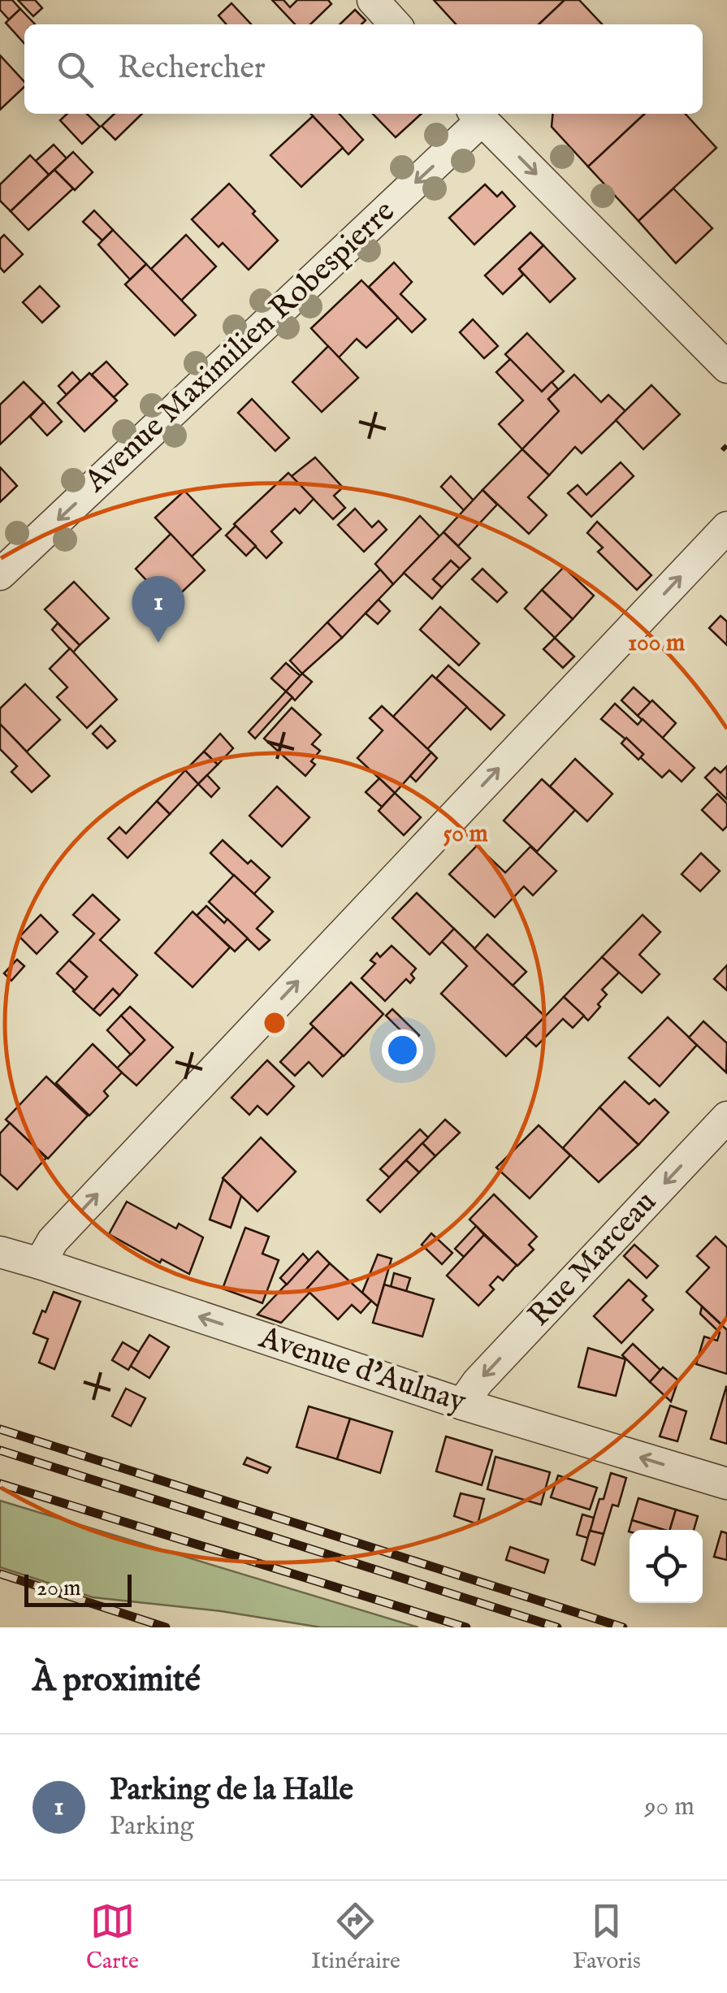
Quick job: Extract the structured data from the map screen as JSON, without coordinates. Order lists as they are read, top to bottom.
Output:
{
  "streets": {
    "street": ["Avenue Maximilien Robespierre", "Rue Marceau", "Avenue d'Aulnay"]
  },
  "crossings": [
    ["Rue Marceau", "Avenue d'Aulnay"]
  ],
  "one_way": ["Avenue Maximilien Robespierre", "Rue Marceau", "Avenue d'Aulnay"],
  "scale_bar": "20 m",
  "page": {
    "search": "Rechercher",
    "pins": "1",
    "scale": "20 m",
    "heading": "À proximité",
    "list": [
      {
        "mark": "1",
        "name": "Parking de la Halle",
        "note": "Parking",
        "value": "90 m"
      }
    ],
    "nav": ["Carte", "Itinéraire", "Favoris"]
  },
  "rings": ["100 m", "50 m"]
}
